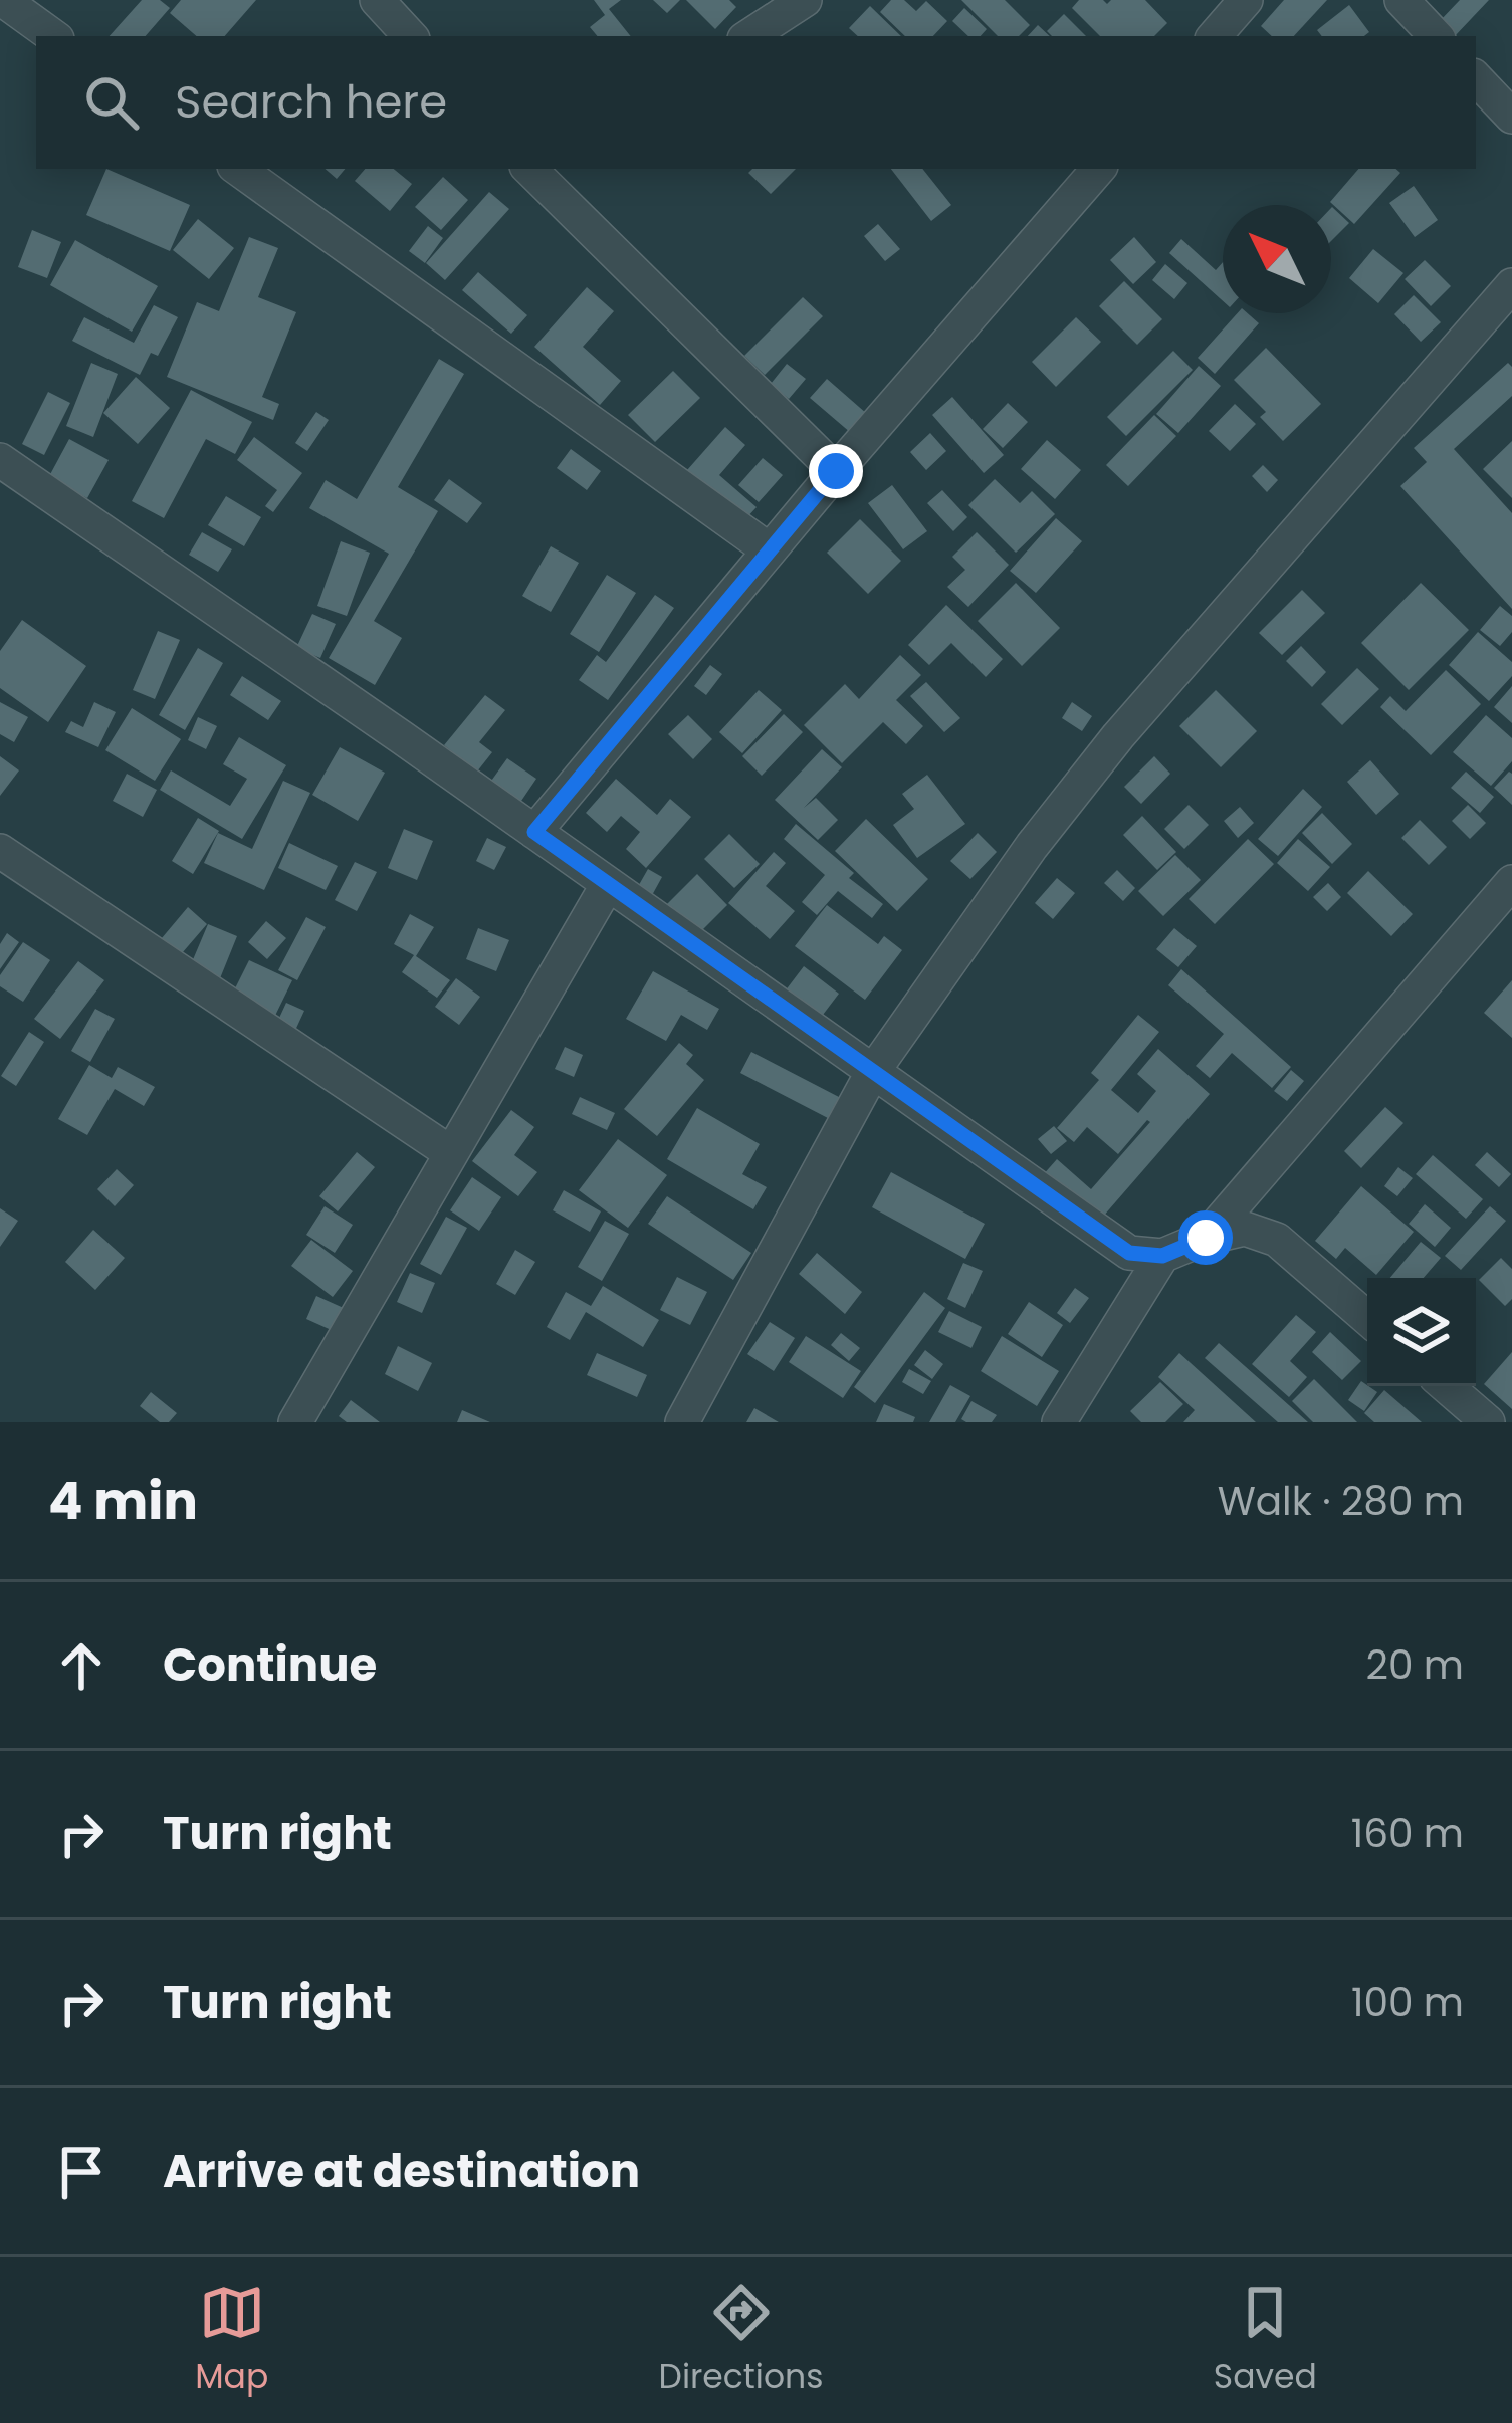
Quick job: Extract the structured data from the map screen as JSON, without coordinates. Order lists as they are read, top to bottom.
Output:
{
  "north": "top left",
  "page": {
    "search": "Search here",
    "heading": ["4 min", "Walk · 280 m"],
    "list": [
      ["Continue", "20 m"],
      ["Turn right", "160 m"],
      ["Turn right", "100 m"],
      "Arrive at destination"
    ],
    "nav": ["Map", "Directions", "Saved"]
  }
}
